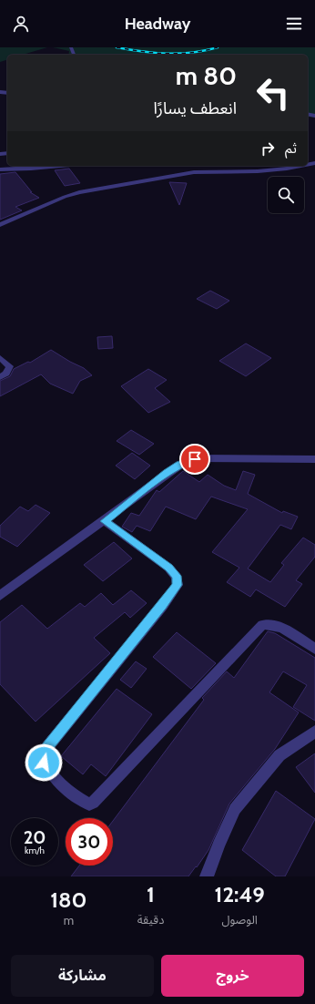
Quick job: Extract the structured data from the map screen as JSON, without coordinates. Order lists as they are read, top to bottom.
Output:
{
  "page": {
    "header": "Headway",
    "turn": ["80 m", "انعطف يسارًا"],
    "then": "ثم",
    "speed": "20 km/h",
    "limit": "30",
    "eta": [
      "12:49",
      "الوصول",
      "1",
      "دقيقة",
      "180",
      "m"
    ],
    "buttons": ["خروج", "مشاركة"]
  }
}
